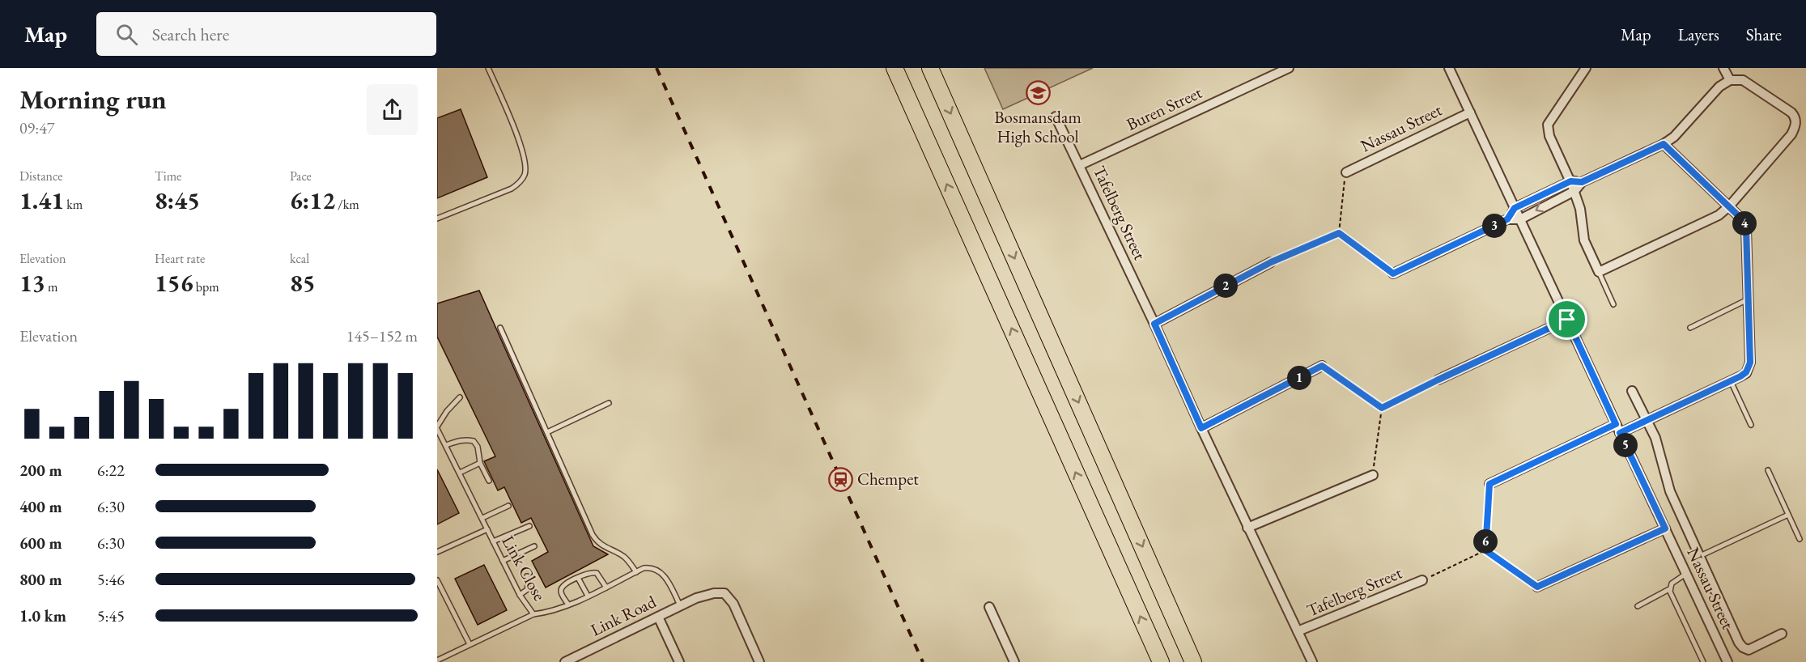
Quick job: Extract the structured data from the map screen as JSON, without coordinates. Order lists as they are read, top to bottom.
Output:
{
  "streets": {
    "street": [
      "Buren Street",
      "Nassau Street",
      "Tafelberg Street",
      "Link Road"
    ],
    "lane": ["Link Close"]
  },
  "crossings": [
    ["Buren Street", "Tafelberg Street"],
    ["Link Close", "Link Road"]
  ],
  "places": {
    "school or university": ["Bosmansdam High School"],
    "station": ["Chempet"]
  },
  "page": {
    "header": "Map",
    "search": "Search here",
    "nav": ["Map", "Layers", "Share"],
    "heading": ["Morning run", "09:47"],
    "stats": [
      ["Distance", "1.41 km"],
      ["Time", "8:45"],
      ["Pace", "6:12 /km"],
      ["Elevation", "13 m"],
      ["Heart rate", "156 bpm"],
      ["kcal", "85"]
    ],
    "pins": [
      "4",
      "3",
      "2",
      "1",
      "5",
      "6"
    ],
    "chart": ["Elevation", "145–152 m"],
    "list": [
      {
        "name": "200 m",
        "note": "6:22"
      },
      {
        "name": "400 m",
        "note": "6:30"
      },
      {
        "name": "600 m",
        "note": "6:30"
      },
      {
        "name": "800 m",
        "note": "5:46"
      },
      {
        "name": "1.0 km",
        "note": "5:45"
      }
    ]
  }
}
